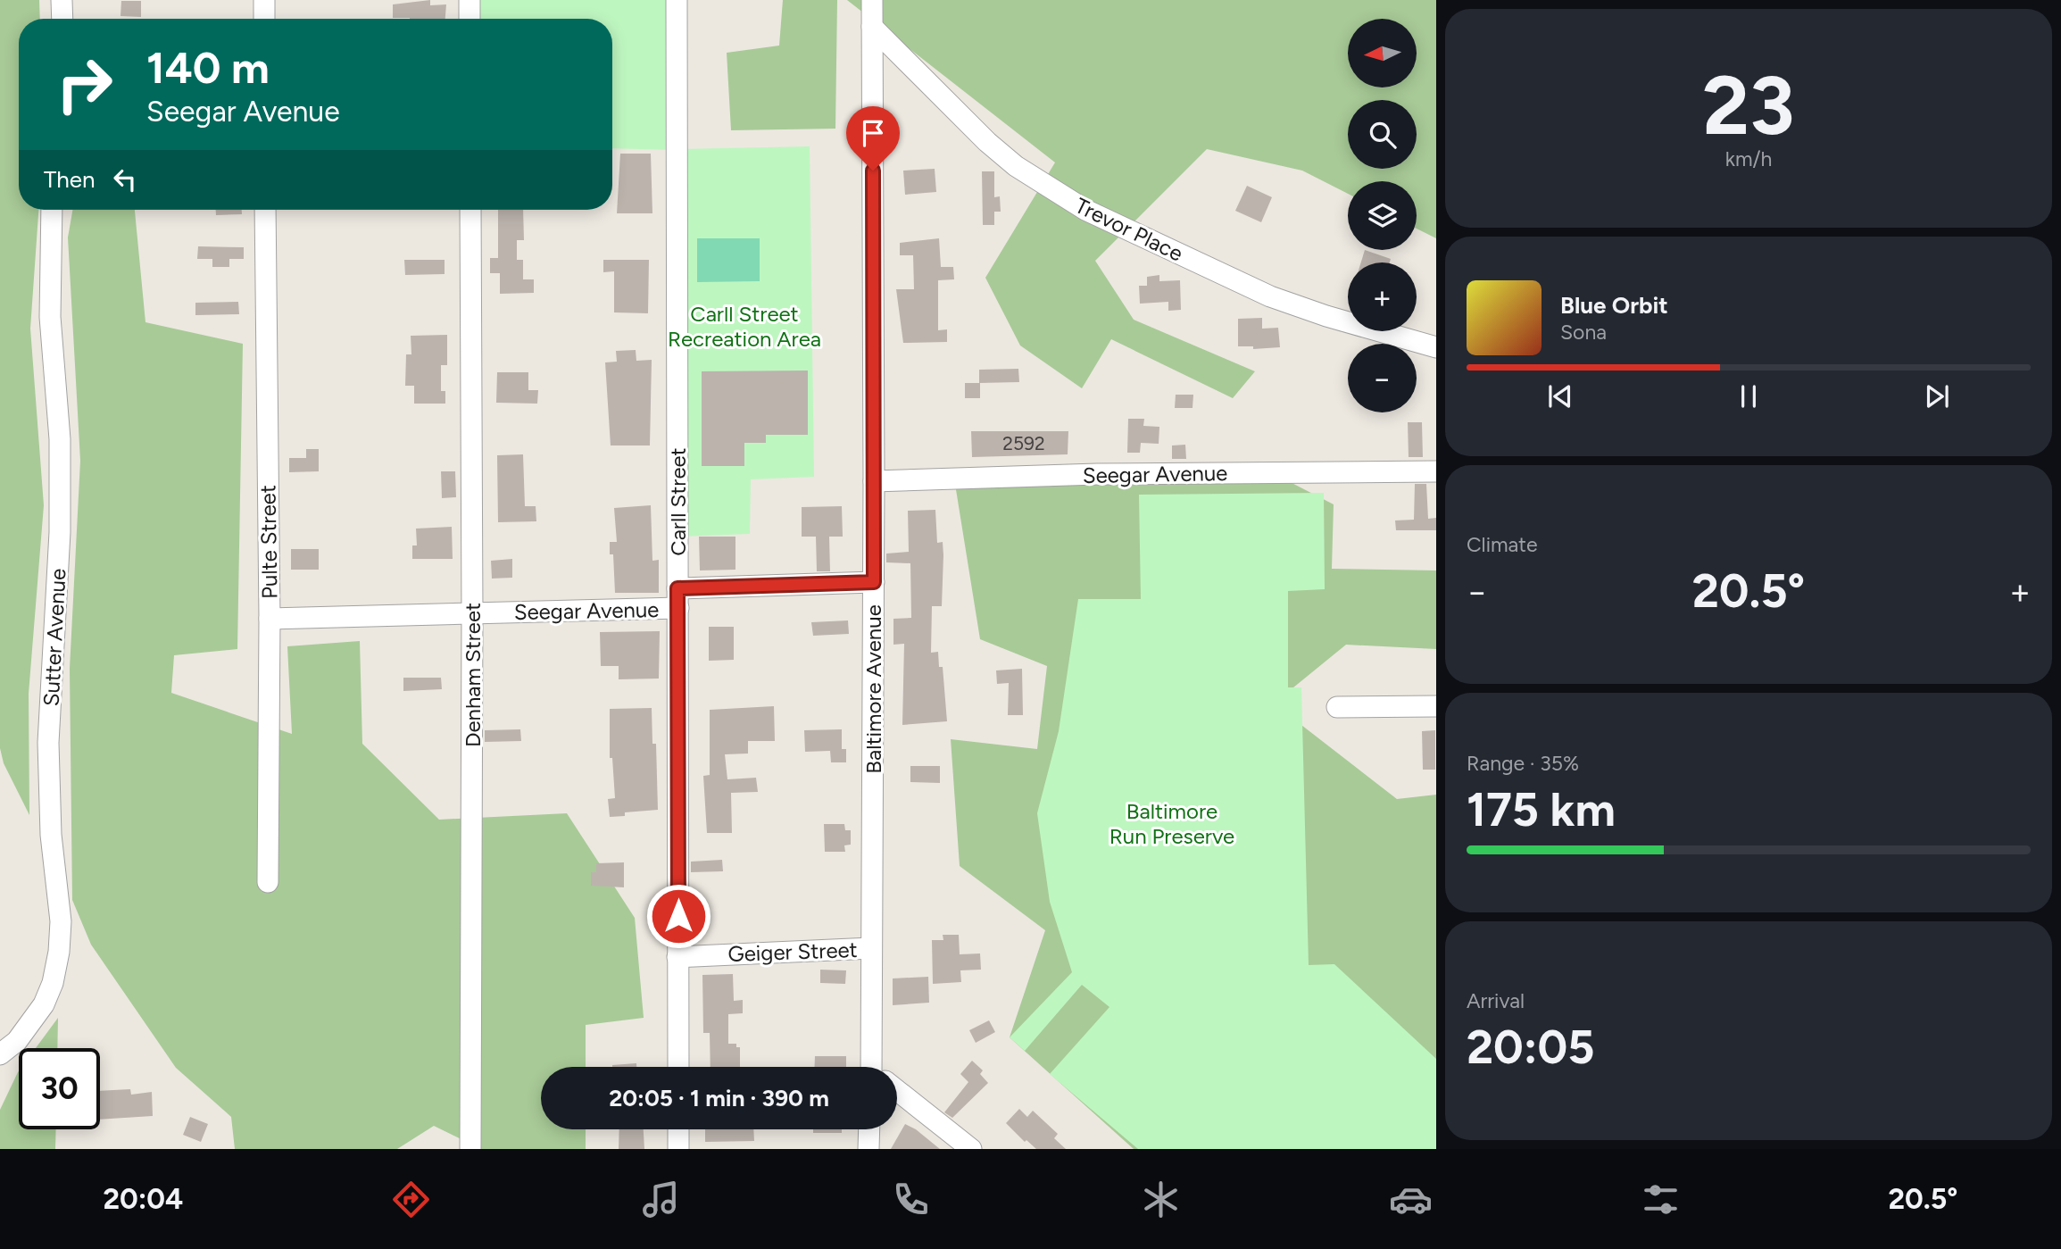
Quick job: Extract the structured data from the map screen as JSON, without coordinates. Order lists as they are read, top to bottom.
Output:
{
  "streets": {
    "street": [
      "Trevor Place",
      "Seegar Avenue",
      "Carll Street",
      "Pulte Street",
      "Sutter Avenue",
      "Denham Street",
      "Baltimore Avenue",
      "Geiger Street"
    ]
  },
  "crossings": [
    ["Trevor Place", "Baltimore Avenue"],
    ["Seegar Avenue", "Carll Street"],
    ["Seegar Avenue", "Pulte Street"],
    ["Seegar Avenue", "Denham Street"],
    ["Seegar Avenue", "Baltimore Avenue"],
    ["Carll Street", "Geiger Street"],
    ["Baltimore Avenue", "Geiger Street"]
  ],
  "parks": ["Carll Street Recreation Area", "Baltimore Run Preserve"],
  "house_numbers": ["2592"],
  "north": "left",
  "page": {
    "tile": [
      ["23", "km/h"],
      "Climate",
      ["Range · 35%", "175 km"],
      ["Arrival", "20:05"]
    ],
    "map_buttons": ["+", "−"],
    "turn": ["140 m", "Seegar Avenue"],
    "then": "Then",
    "song": ["Blue Orbit", "Sona"],
    "heat": ["−", "20.5°", "+"],
    "limit": "30",
    "trip": "20:05 · 1 min · 390 m",
    "tabs": ["20:04", "20.5°"]
  }
}
